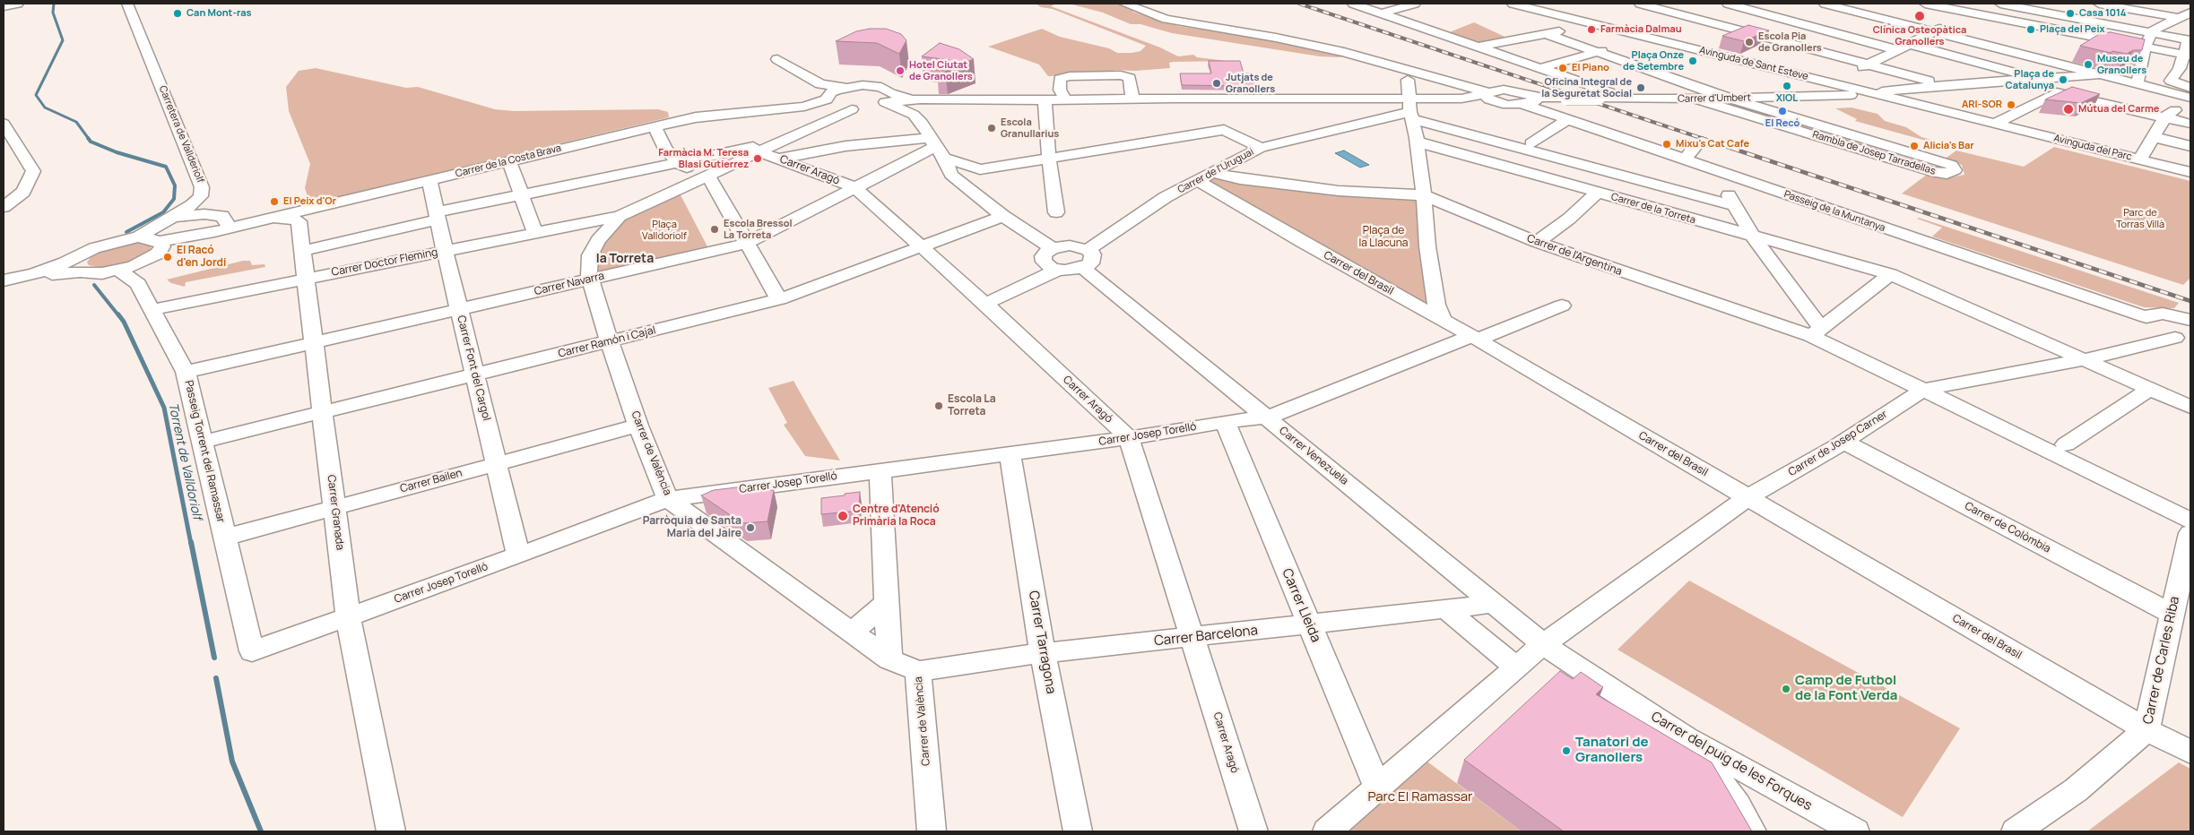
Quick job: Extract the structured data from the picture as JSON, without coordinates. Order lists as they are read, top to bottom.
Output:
{
  "streets": {
    "street": [
      "Avinguda de Sant Esteve",
      "Carrer d'Umbert",
      "Carretera de Vallderiolf",
      "Avinguda del Parc",
      "Rambla de Josep Tarradellas",
      "Carrer de la Costa Brava",
      "Carrer Aragó",
      "Carrer de l'Uruguai",
      "Carrer de la Torreta",
      "Passeig de la Muntanya",
      "Carrer de l'Argentina",
      "Carrer Doctor Fleming",
      "Carrer del Brasil",
      "Carrer Navarra",
      "Carrer Ramón i Cajal",
      "Carrer Font del Cargol",
      "Carrer Josep Torelló",
      "Carrer de Josep Carner",
      "Passeig Torrent del Ramassar",
      "Carrer de València",
      "Carrer Venezuela",
      "Carrer Bailen",
      "Carrer Granada",
      "Carrer de Colòmbia",
      "Carrer Lleida",
      "Carrer Barcelona",
      "Carrer Tarragona",
      "Carrer de Carles Riba",
      "Carrer del puig de les Forques"
    ]
  },
  "crossings": [
    ["Avinguda de Sant Esteve", "Carrer d'Umbert"],
    ["Avinguda de Sant Esteve", "Avinguda del Parc"],
    ["Carrer d'Umbert", "Rambla de Josep Tarradellas"],
    ["Carrer d'Umbert", "Passeig de la Muntanya"],
    ["Carrer de la Costa Brava", "Carrer Font del Cargol"],
    ["Carrer Aragó", "Carrer Navarra"],
    ["Carrer Aragó", "Carrer Ramón i Cajal"],
    ["Carrer Aragó", "Carrer Josep Torelló"],
    ["Carrer Aragó", "Carrer de València"],
    ["Carrer Aragó", "Carrer Barcelona"],
    ["Carrer de l'Uruguai", "Carrer de l'Argentina"],
    ["Carrer de l'Uruguai", "Carrer del Brasil"],
    ["Carrer de la Torreta", "Carrer de Josep Carner"],
    ["Carrer de l'Argentina", "Carrer del Brasil"],
    ["Carrer de l'Argentina", "Carrer de Josep Carner"],
    ["Carrer Doctor Fleming", "Carrer Font del Cargol"],
    ["Carrer Doctor Fleming", "Passeig Torrent del Ramassar"],
    ["Carrer Doctor Fleming", "Carrer de València"],
    ["Carrer Doctor Fleming", "Carrer Granada"],
    ["Carrer del Brasil", "Carrer Josep Torelló"],
    ["Carrer del Brasil", "Carrer de Josep Carner"],
    ["Carrer del Brasil", "Carrer de Carles Riba"],
    ["Carrer Navarra", "Carrer Font del Cargol"],
    ["Carrer Navarra", "Passeig Torrent del Ramassar"],
    ["Carrer Navarra", "Carrer de València"],
    ["Carrer Navarra", "Carrer Granada"],
    ["Carrer Ramón i Cajal", "Carrer Font del Cargol"],
    ["Carrer Ramón i Cajal", "Passeig Torrent del Ramassar"],
    ["Carrer Ramón i Cajal", "Carrer de València"],
    ["Carrer Ramón i Cajal", "Carrer Granada"],
    ["Carrer Font del Cargol", "Carrer Josep Torelló"],
    ["Carrer Font del Cargol", "Carrer Bailen"],
    ["Carrer Josep Torelló", "Passeig Torrent del Ramassar"],
    ["Carrer Josep Torelló", "Carrer de València"],
    ["Carrer Josep Torelló", "Carrer Venezuela"],
    ["Carrer Josep Torelló", "Carrer Granada"],
    ["Carrer Josep Torelló", "Carrer Lleida"],
    ["Carrer Josep Torelló", "Carrer Tarragona"],
    ["Carrer de Josep Carner", "Carrer Venezuela"],
    ["Carrer de Josep Carner", "Carrer de Colòmbia"],
    ["Carrer de Josep Carner", "Carrer Lleida"],
    ["Carrer de Josep Carner", "Carrer del puig de les Forques"],
    ["Passeig Torrent del Ramassar", "Carrer Bailen"],
    ["Carrer de València", "Carrer Bailen"],
    ["Carrer de València", "Carrer Barcelona"],
    ["Carrer Venezuela", "Carrer Barcelona"],
    ["Carrer Venezuela", "Carrer del puig de les Forques"],
    ["Carrer Bailen", "Carrer Granada"],
    ["Carrer de Colòmbia", "Carrer de Carles Riba"],
    ["Carrer Lleida", "Carrer Barcelona"],
    ["Carrer Barcelona", "Carrer Tarragona"]
  ],
  "districts": ["la Torreta"],
  "water": ["Torrent de Valldoriolf"],
  "parks": [
    "Parc de Torras Villà",
    "Plaça Valldoriolf",
    "Plaça de la Llacuna",
    "Parc El Ramassar"
  ],
  "places": [
    "Can Mont-ras",
    "Casa 1014",
    "Clínica Osteopàtica Granollers",
    "Farmàcia Dalmau",
    "Plaça del Peix",
    "Escola Pia de Granollers",
    "Plaça Onze de Setembre",
    "Museu de Granollers",
    "El Piano",
    "Hotel Ciutat de Granollers",
    "Plaça de Catalunya",
    "Jutjats de Granollers",
    "XIOL",
    "Oficina Integral de la Seguretat Social",
    "ARI-SOR",
    "Mútua del Carme",
    "El Recó",
    "Escola Granullarius",
    "Mixu's Cat Cafe",
    "Alicia's Bar",
    "Farmàcia M. Teresa Blasi Gutierrez",
    "El Peix d'Or",
    "Escola Bressol La Torreta",
    "El Racó d'en Jordi",
    "Escola La Torreta",
    "Centre d'Atenció Primària la Roca",
    "Parròquia de Santa Maria del Jaire",
    "Camp de Futbol de la Font Verda",
    "Tanatori de Granollers"
  ]
}
